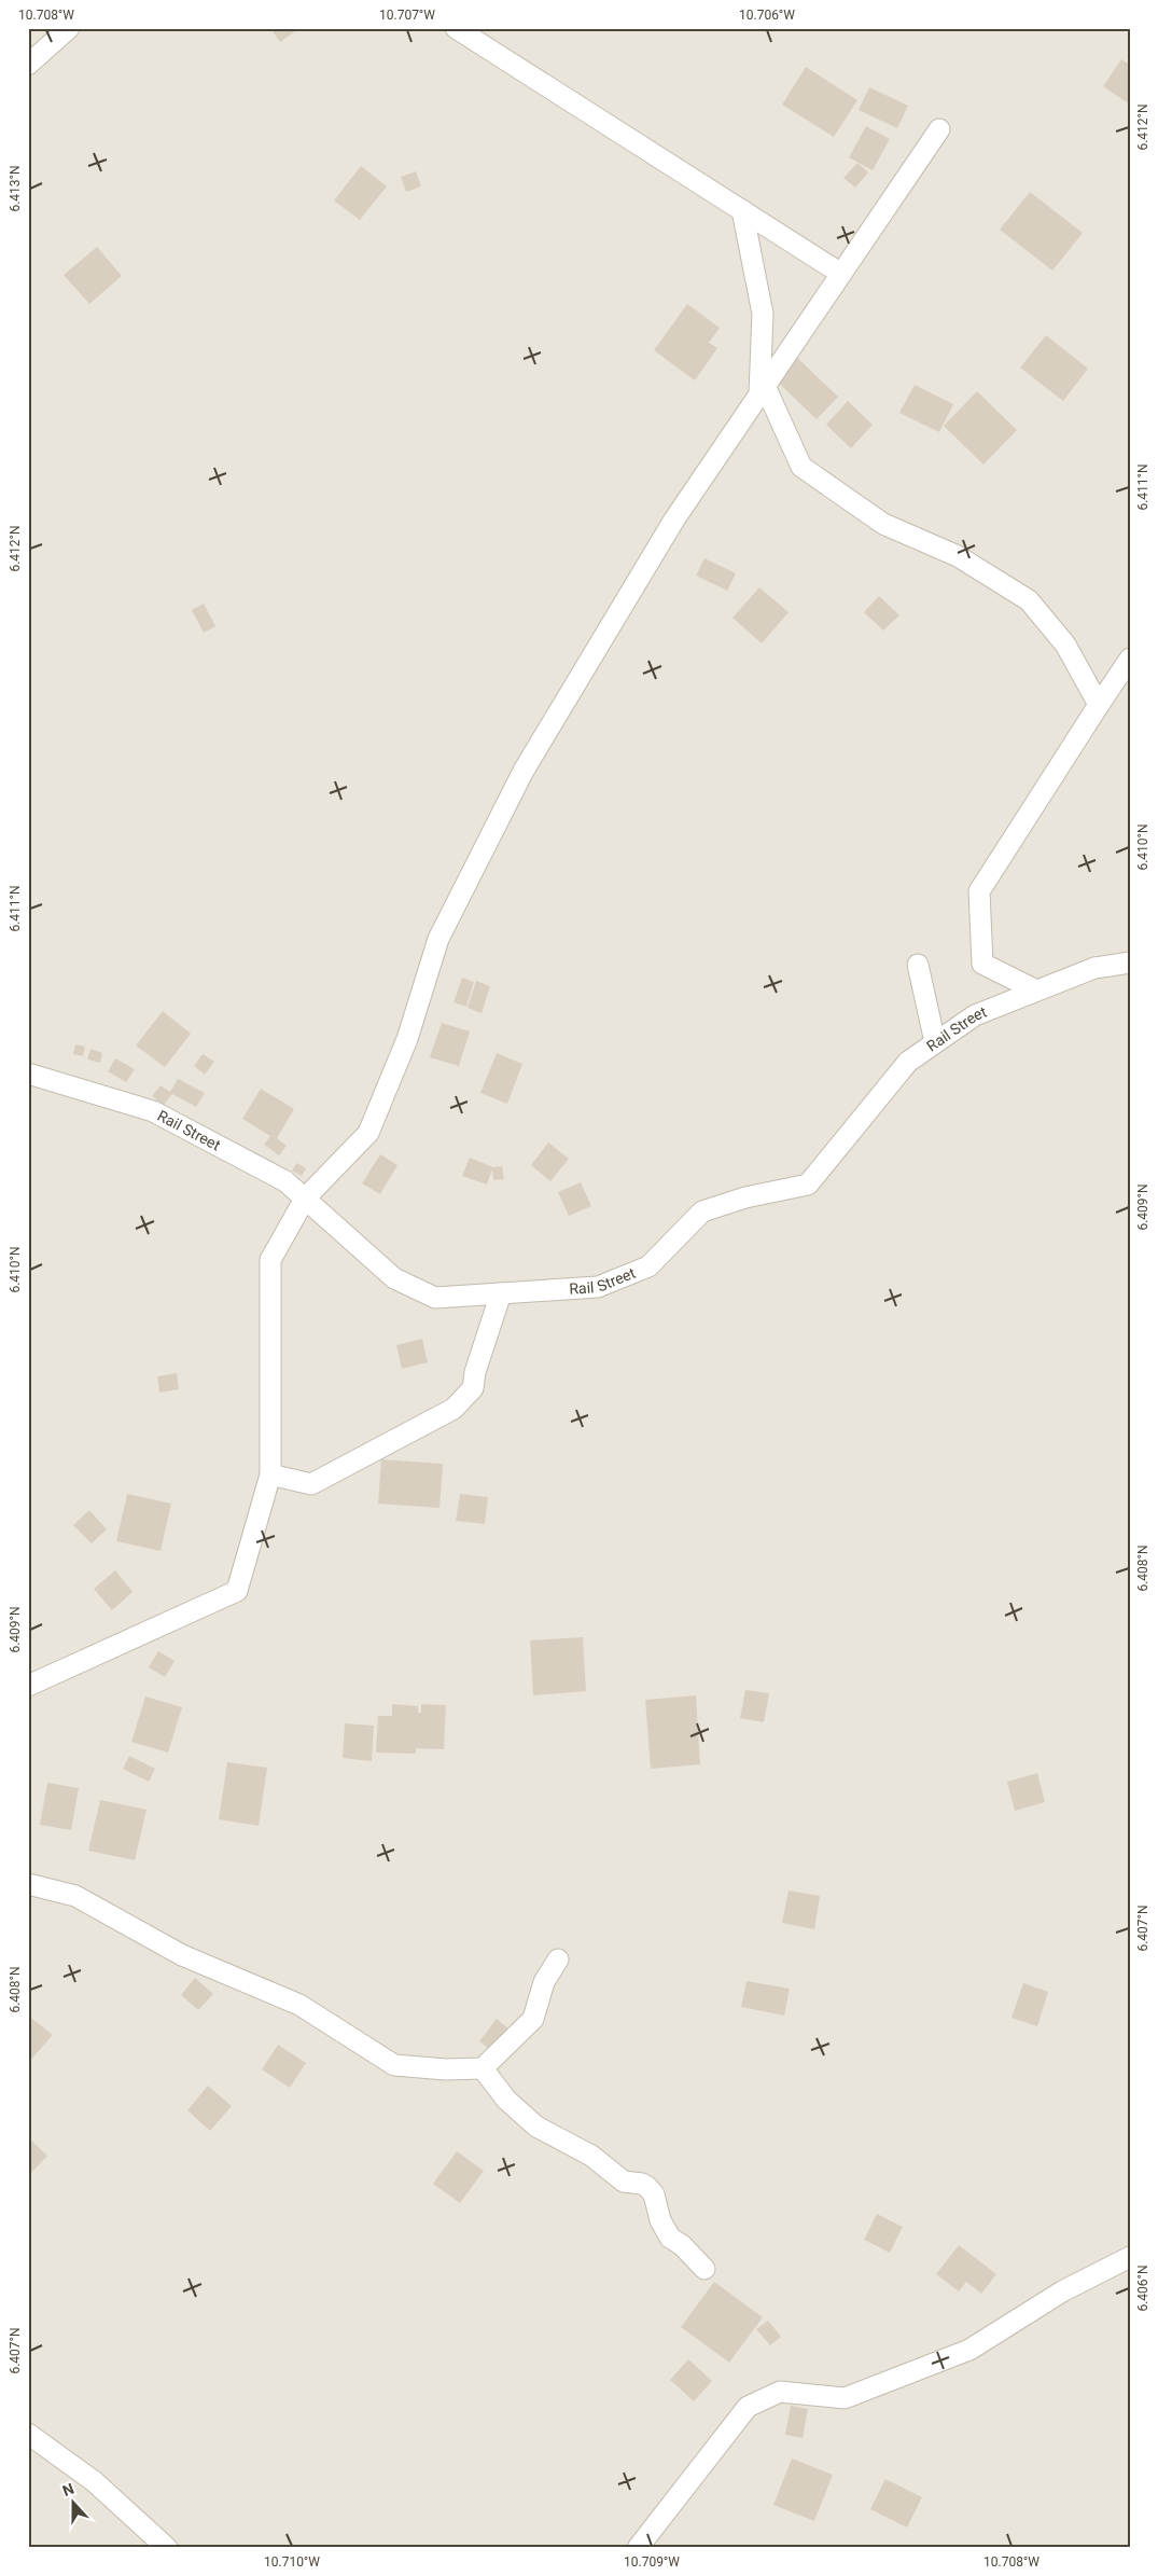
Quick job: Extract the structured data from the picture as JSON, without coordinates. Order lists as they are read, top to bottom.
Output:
{
  "streets": {
    "street": ["Rail Street"]
  },
  "north": "top",
  "coordinates": [
    "10.708°W",
    "10.707°W",
    "10.706°W",
    "6.412°N",
    "6.413°N",
    "6.411°N",
    "6.410°N",
    "6.409°N",
    "6.408°N",
    "6.407°N",
    "6.406°N",
    "10.710°W",
    "10.709°W"
  ]
}
